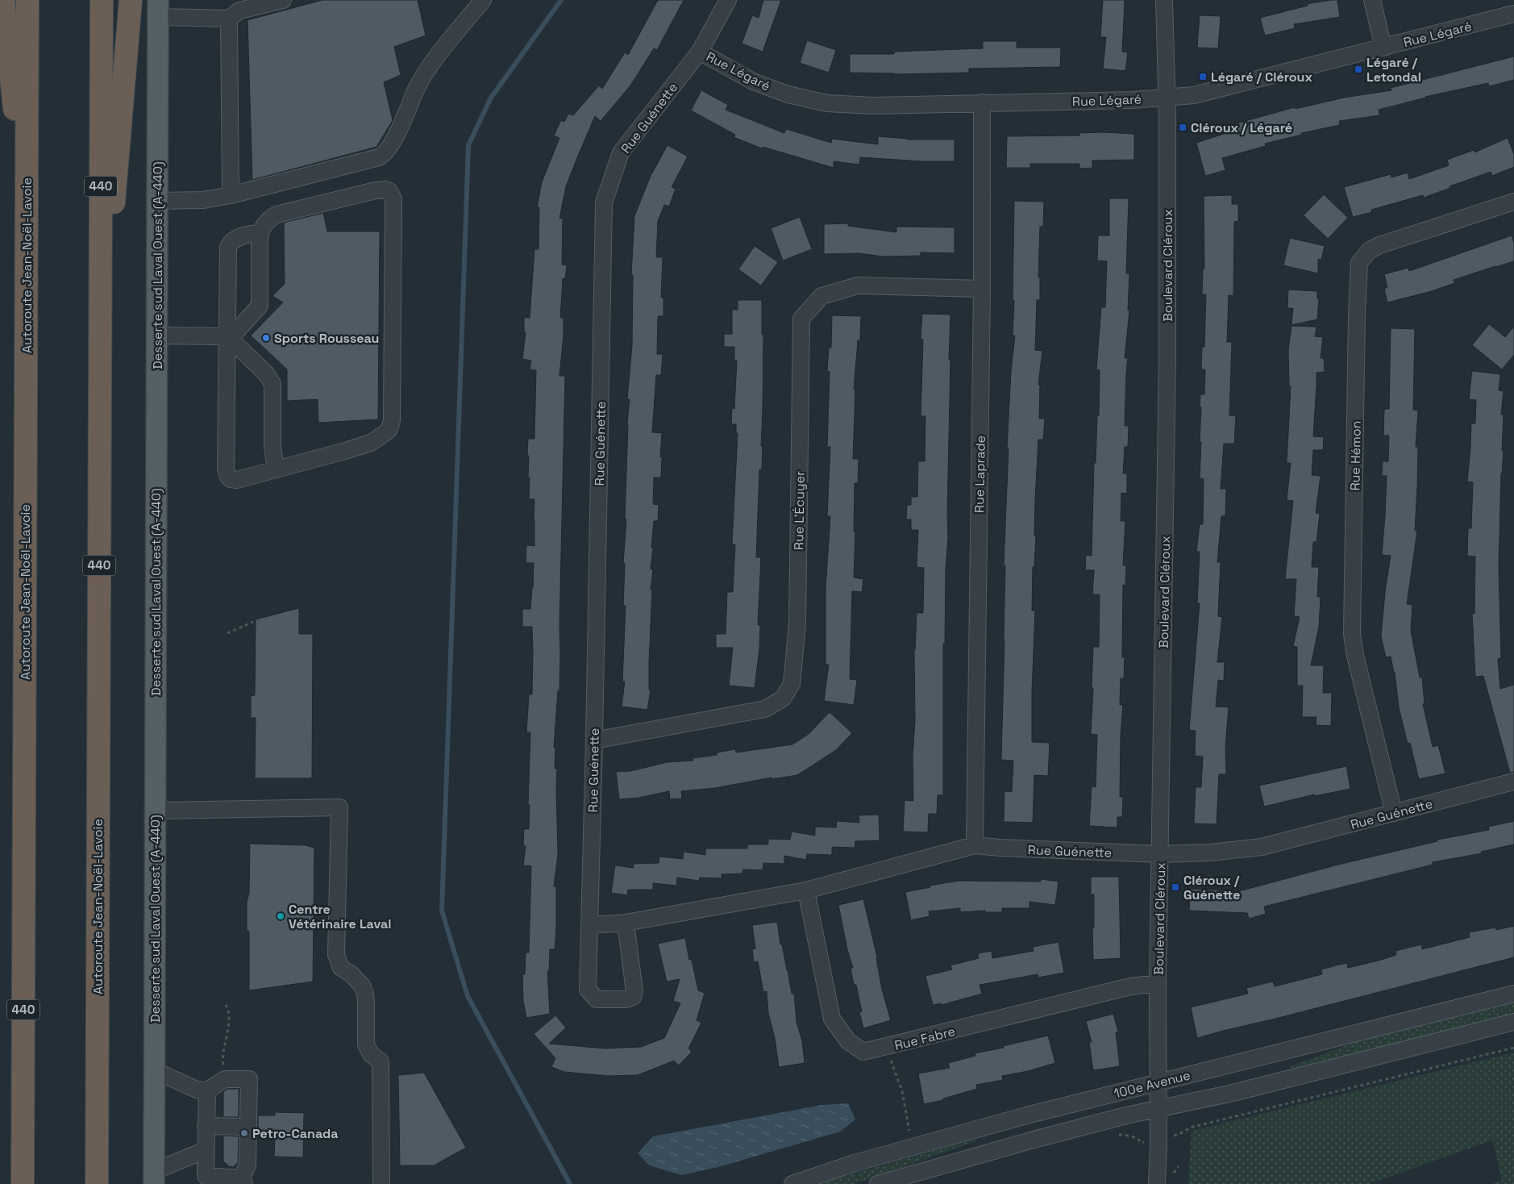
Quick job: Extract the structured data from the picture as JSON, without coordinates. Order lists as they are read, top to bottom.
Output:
{
  "streets": {
    "highway": ["440", "Autoroute Jean-Noël-Lavoie"],
    "main road": ["Desserte sud Laval Ouest (A-440)"],
    "street": [
      "Rue Légaré",
      "Rue Guénette",
      "Boulevard Cléroux",
      "Rue Hémon",
      "Rue Laprade",
      "Rue L'Écuyer",
      "Rue Fabre",
      "100e Avenue"
    ]
  },
  "crossings": [
    ["Rue Légaré", "Rue Guénette"],
    ["Rue Légaré", "Boulevard Cléroux"],
    ["Rue Légaré", "Rue Laprade"],
    ["Rue Guénette", "Boulevard Cléroux"],
    ["Rue Guénette", "Rue Hémon"],
    ["Rue Guénette", "Rue Laprade"],
    ["Rue Guénette", "Rue L'Écuyer"],
    ["Rue Guénette", "Rue Fabre"],
    ["Boulevard Cléroux", "Rue Fabre"],
    ["Boulevard Cléroux", "100e Avenue"],
    ["Rue Laprade", "Rue L'Écuyer"]
  ],
  "places": {
    "transit": [
      "Légaré / Letondal",
      "Légaré / Cléroux",
      "Cléroux / Légaré",
      "Cléroux / Guénette"
    ],
    "other": ["Sports Rousseau", "Centre Vétérinaire Laval", "Petro-Canada"]
  }
}
